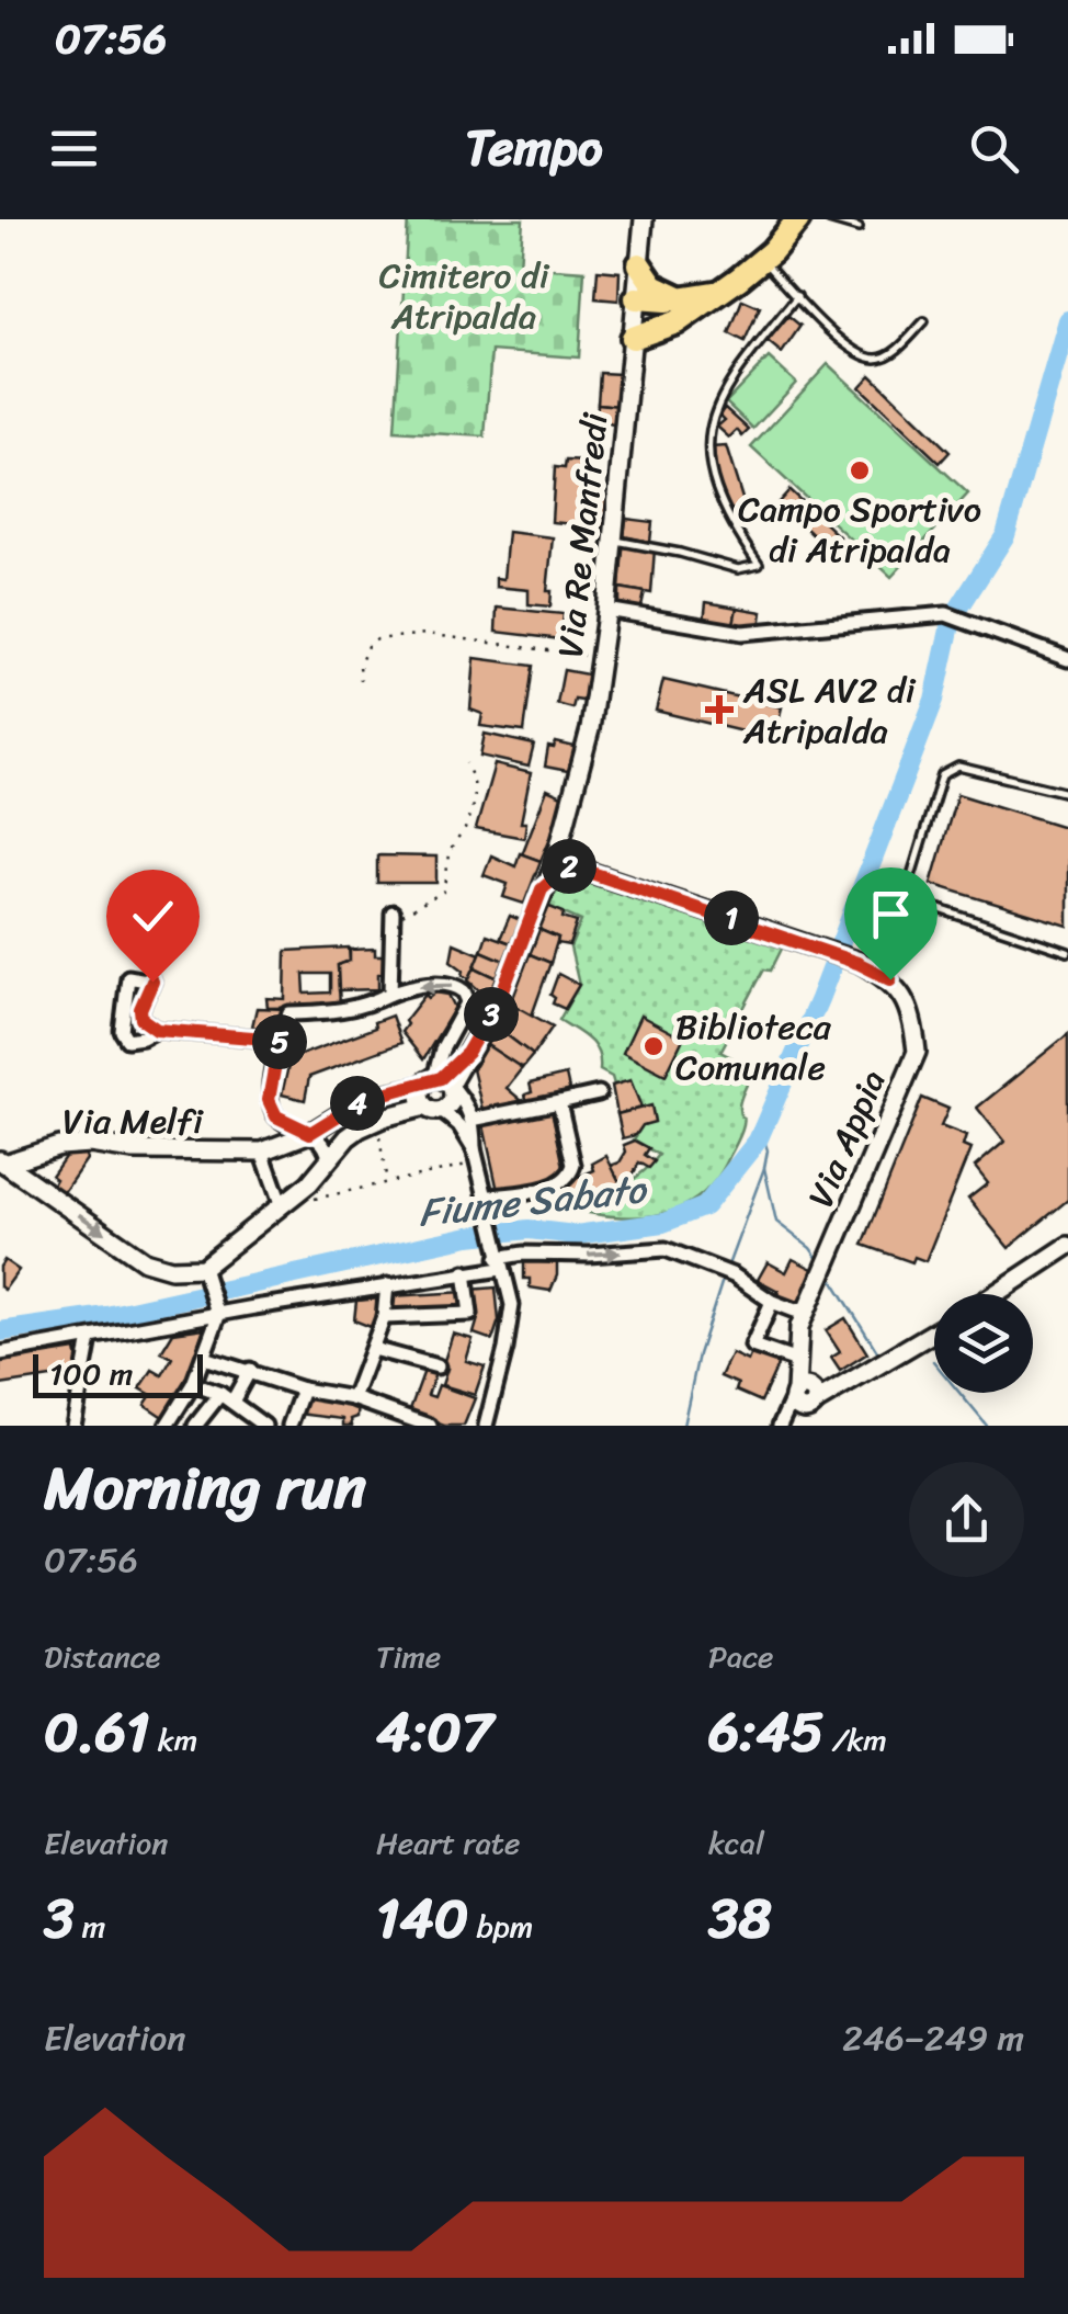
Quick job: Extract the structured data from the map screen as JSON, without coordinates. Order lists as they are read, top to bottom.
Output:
{
  "streets": {
    "street": ["Via Re Manfredi", "Via Melfi", "Via Appia"]
  },
  "crossings": [
    ["Via Re Manfredi", "Via Appia"]
  ],
  "water": ["Fiume Sabato"],
  "parks": ["Cimitero di Atripalda"],
  "places": {
    "other": ["Campo Sportivo di Atripalda", "Biblioteca Comunale"],
    "health": ["ASL AV2 di Atripalda"]
  },
  "scale_bar": "100 m",
  "page": {
    "status": "07:56",
    "header": "Tempo",
    "pins": [
      "2",
      "1",
      "3",
      "5",
      "4"
    ],
    "scale": "100 m",
    "heading": ["Morning run", "07:56"],
    "stats": [
      ["Distance", "0.61 km"],
      ["Time", "4:07"],
      ["Pace", "6:45 /km"],
      ["Elevation", "3 m"],
      ["Heart rate", "140 bpm"],
      ["kcal", "38"]
    ],
    "chart": ["Elevation", "246–249 m"]
  }
}
